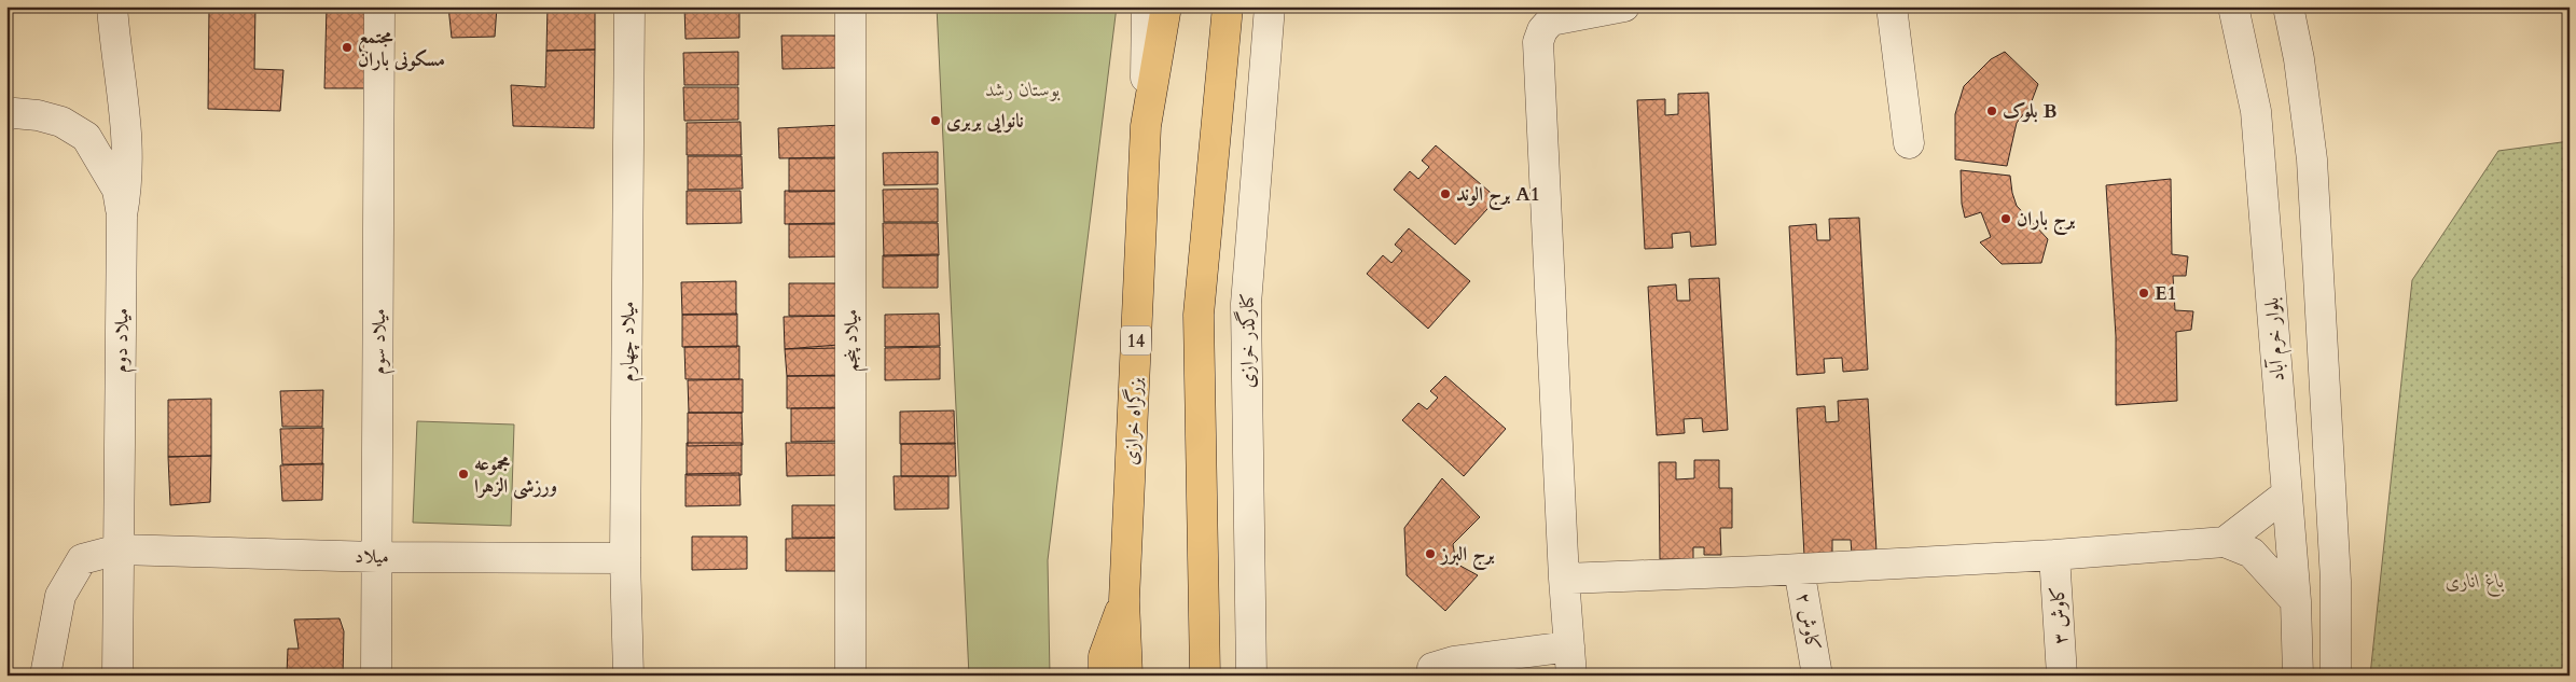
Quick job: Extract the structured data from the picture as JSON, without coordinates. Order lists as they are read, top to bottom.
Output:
{
  "streets": {
    "highway": ["14", "بزرگراه خرازی"],
    "street": [
      "بلوار خرم آباد",
      "میلاد دوم",
      "میلاد پنجم",
      "کنارگذر خرازی",
      "میلاد سوم",
      "میلاد چهارم",
      "میلاد",
      "کاوش ۳",
      "کاوش ۲"
    ]
  },
  "crossings": [
    ["میلاد دوم", "میلاد"],
    ["میلاد سوم", "میلاد"],
    ["میلاد چهارم", "میلاد"]
  ],
  "parks": ["بوستان رشد", "باغ اناری"],
  "places": [
    "مجتمع مسکونی باران",
    "بلوک B",
    "نانوایی بربری",
    "برج الوند A1",
    "برج باران",
    "E1",
    "مجموعه ورزشی الزهرا",
    "برج البرز"
  ]
}
